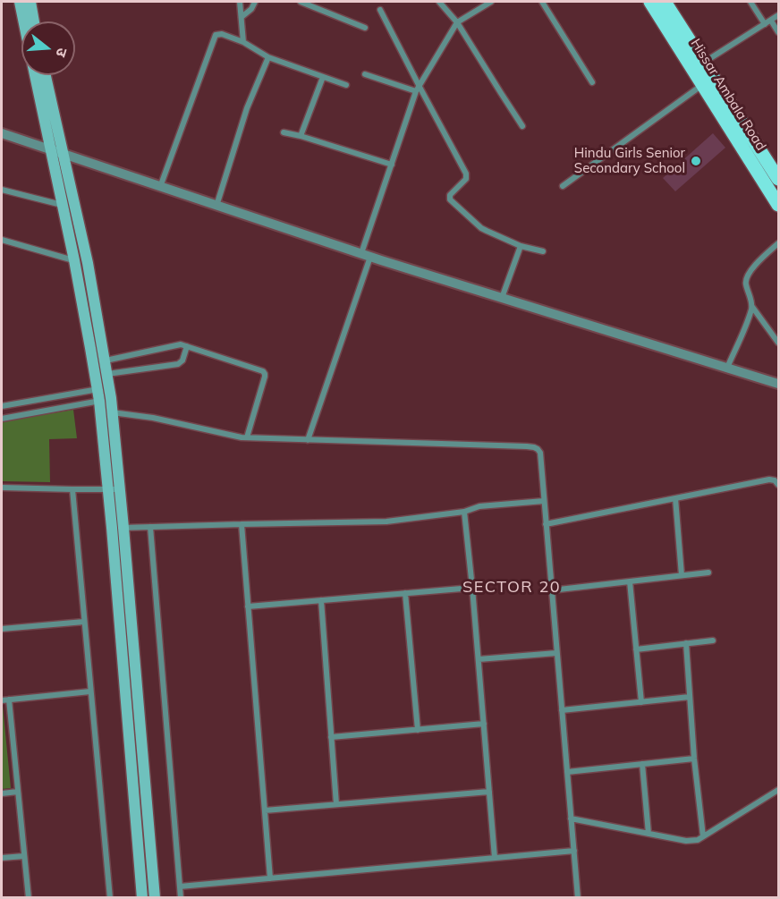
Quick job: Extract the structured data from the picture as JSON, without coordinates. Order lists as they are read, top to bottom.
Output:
{
  "streets": {
    "main road": ["Hissar Ambala Road"]
  },
  "districts": ["SECTOR 20"],
  "places": ["Hindu Girls Senior Secondary School"],
  "north": "right"
}
